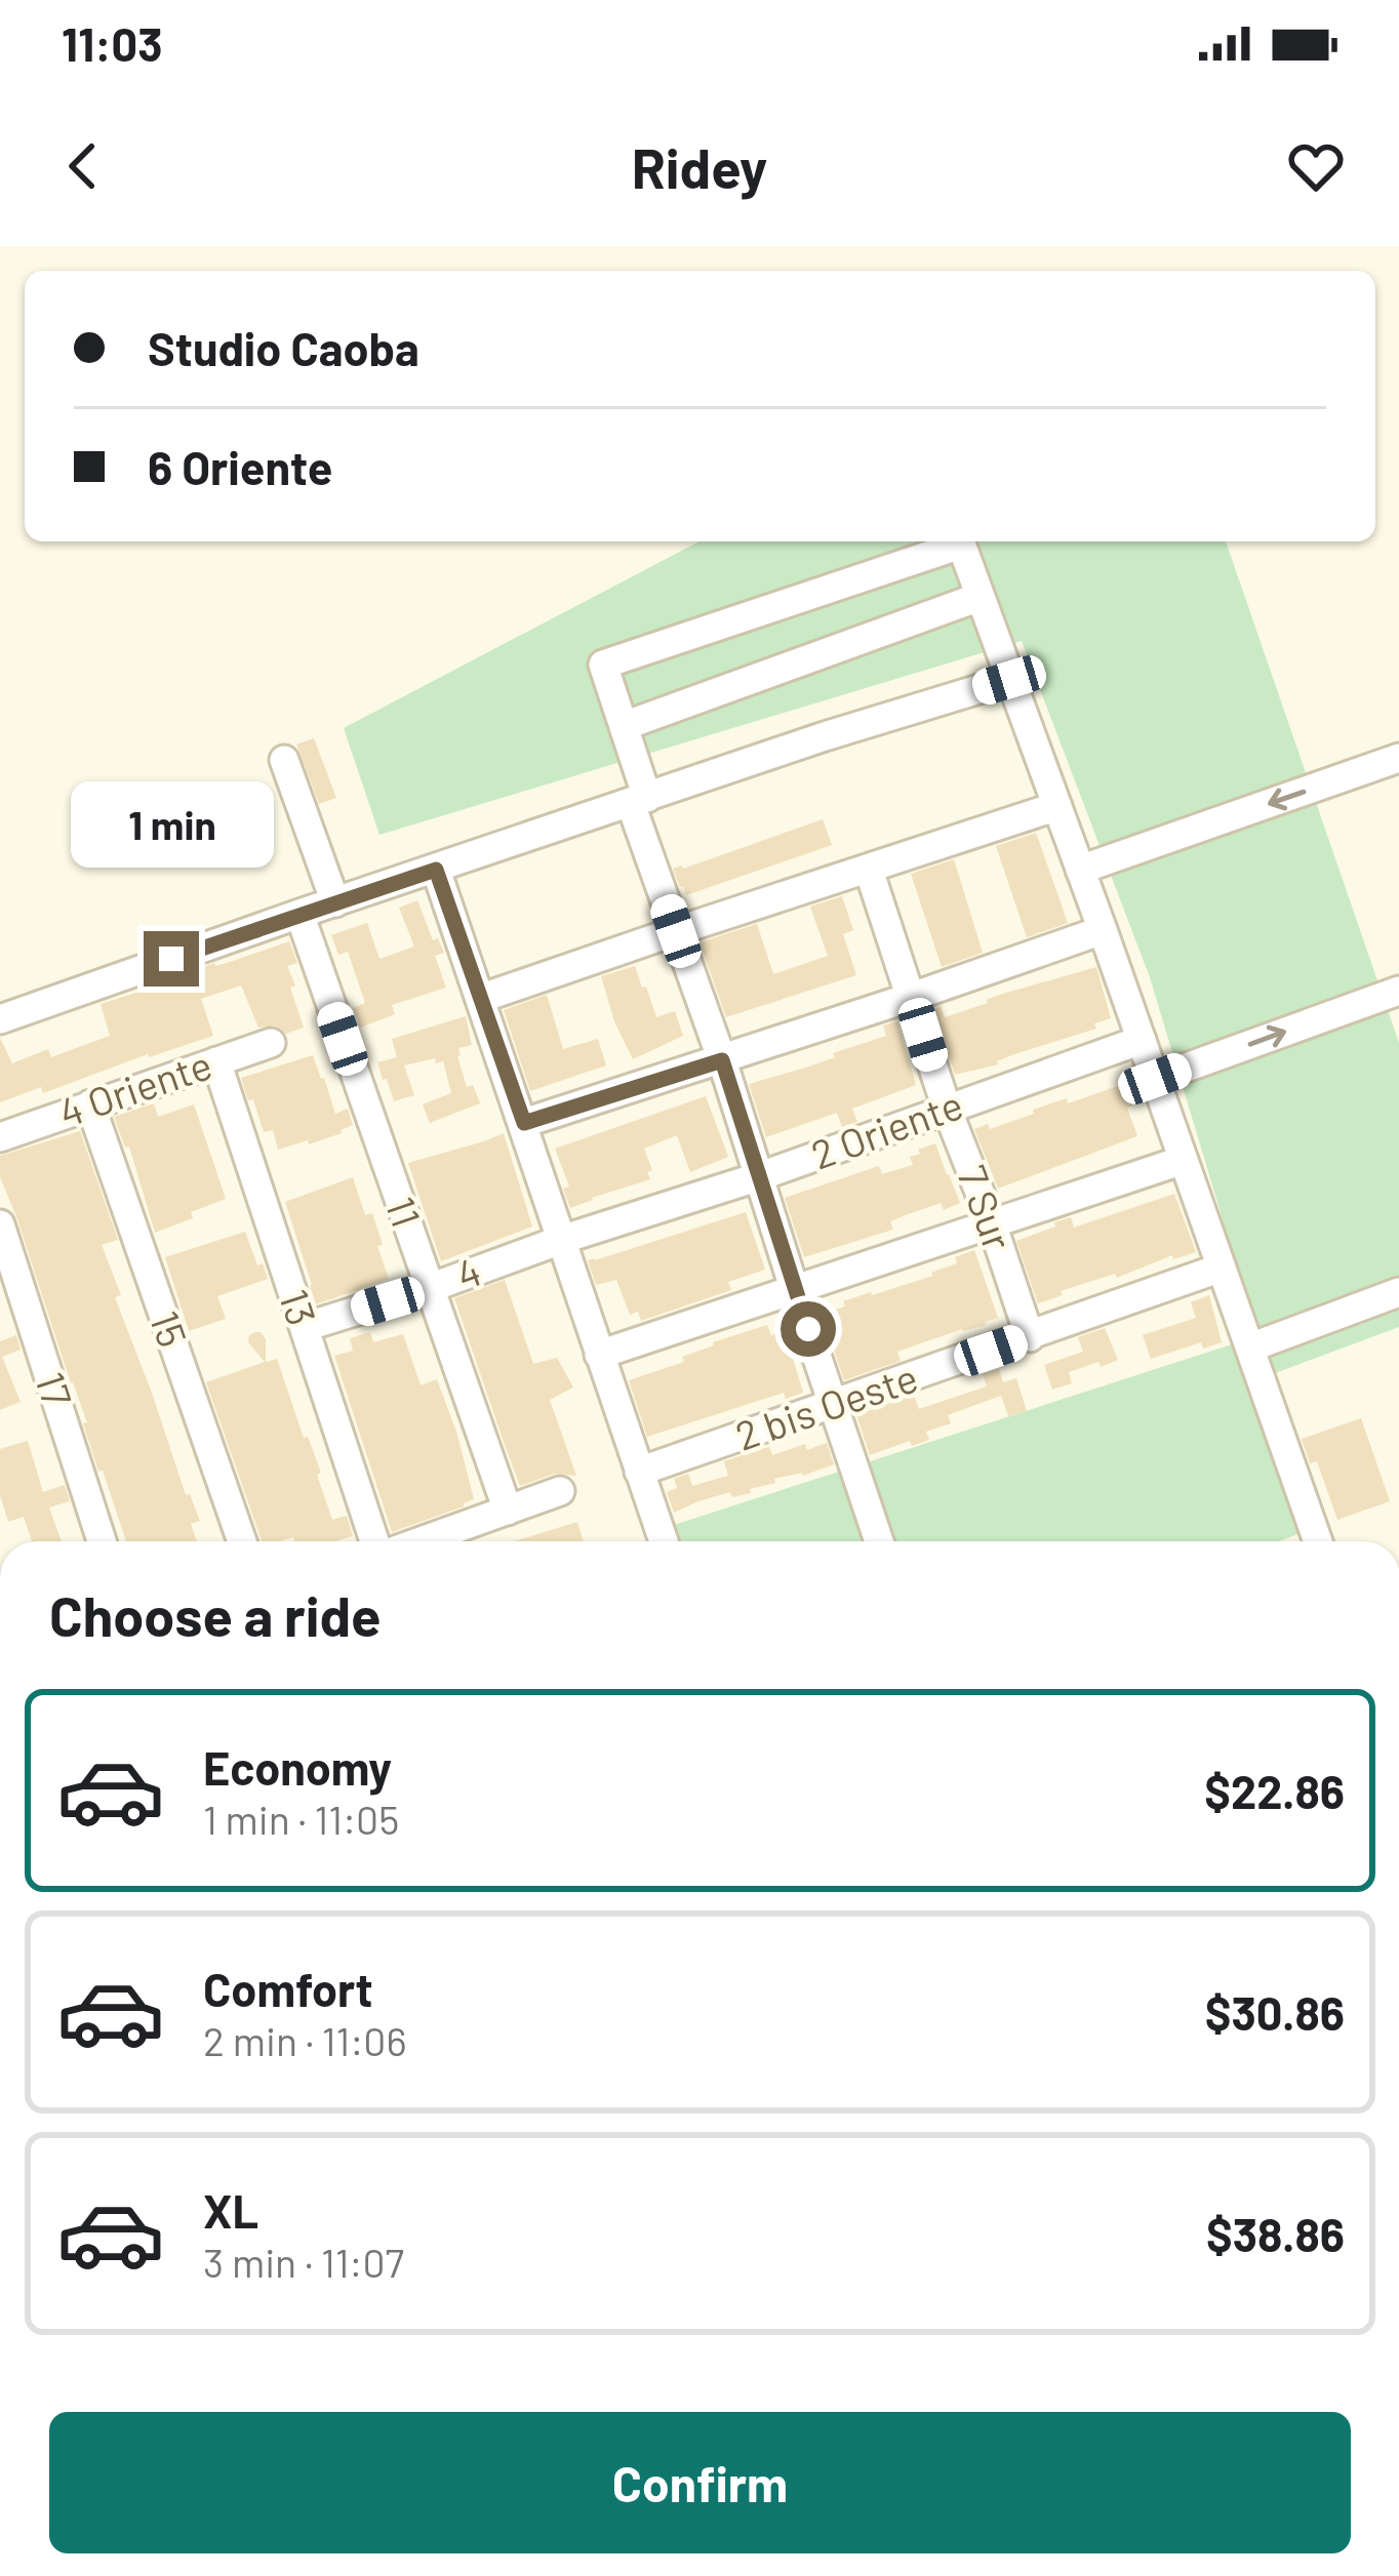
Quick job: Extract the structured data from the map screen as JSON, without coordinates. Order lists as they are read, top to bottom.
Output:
{
  "streets": {
    "street": [
      "4 Oriente",
      "2 Oriente",
      "7 Sur",
      "11",
      "4",
      "13",
      "15",
      "17",
      "2 bis Oeste"
    ]
  },
  "crossings": [
    ["4 Oriente", "13"],
    ["4 Oriente", "15"],
    ["2 Oriente", "7 Sur"],
    ["2 Oriente", "4"],
    ["7 Sur", "2 bis Oeste"],
    ["11", "4"],
    ["4", "13"]
  ],
  "page": {
    "status": "11:03",
    "header": "Ridey",
    "banner": ["Studio Caoba", "6 Oriente"],
    "bubble": "1 min",
    "heading": "Choose a ride",
    "list": [
      {
        "name": "Economy",
        "note": "1 min · 11:05",
        "value": "$22.86"
      },
      {
        "name": "Comfort",
        "note": "2 min · 11:06",
        "value": "$30.86"
      },
      {
        "name": "XL",
        "note": "3 min · 11:07",
        "value": "$38.86"
      }
    ],
    "buttons": "Confirm"
  }
}
